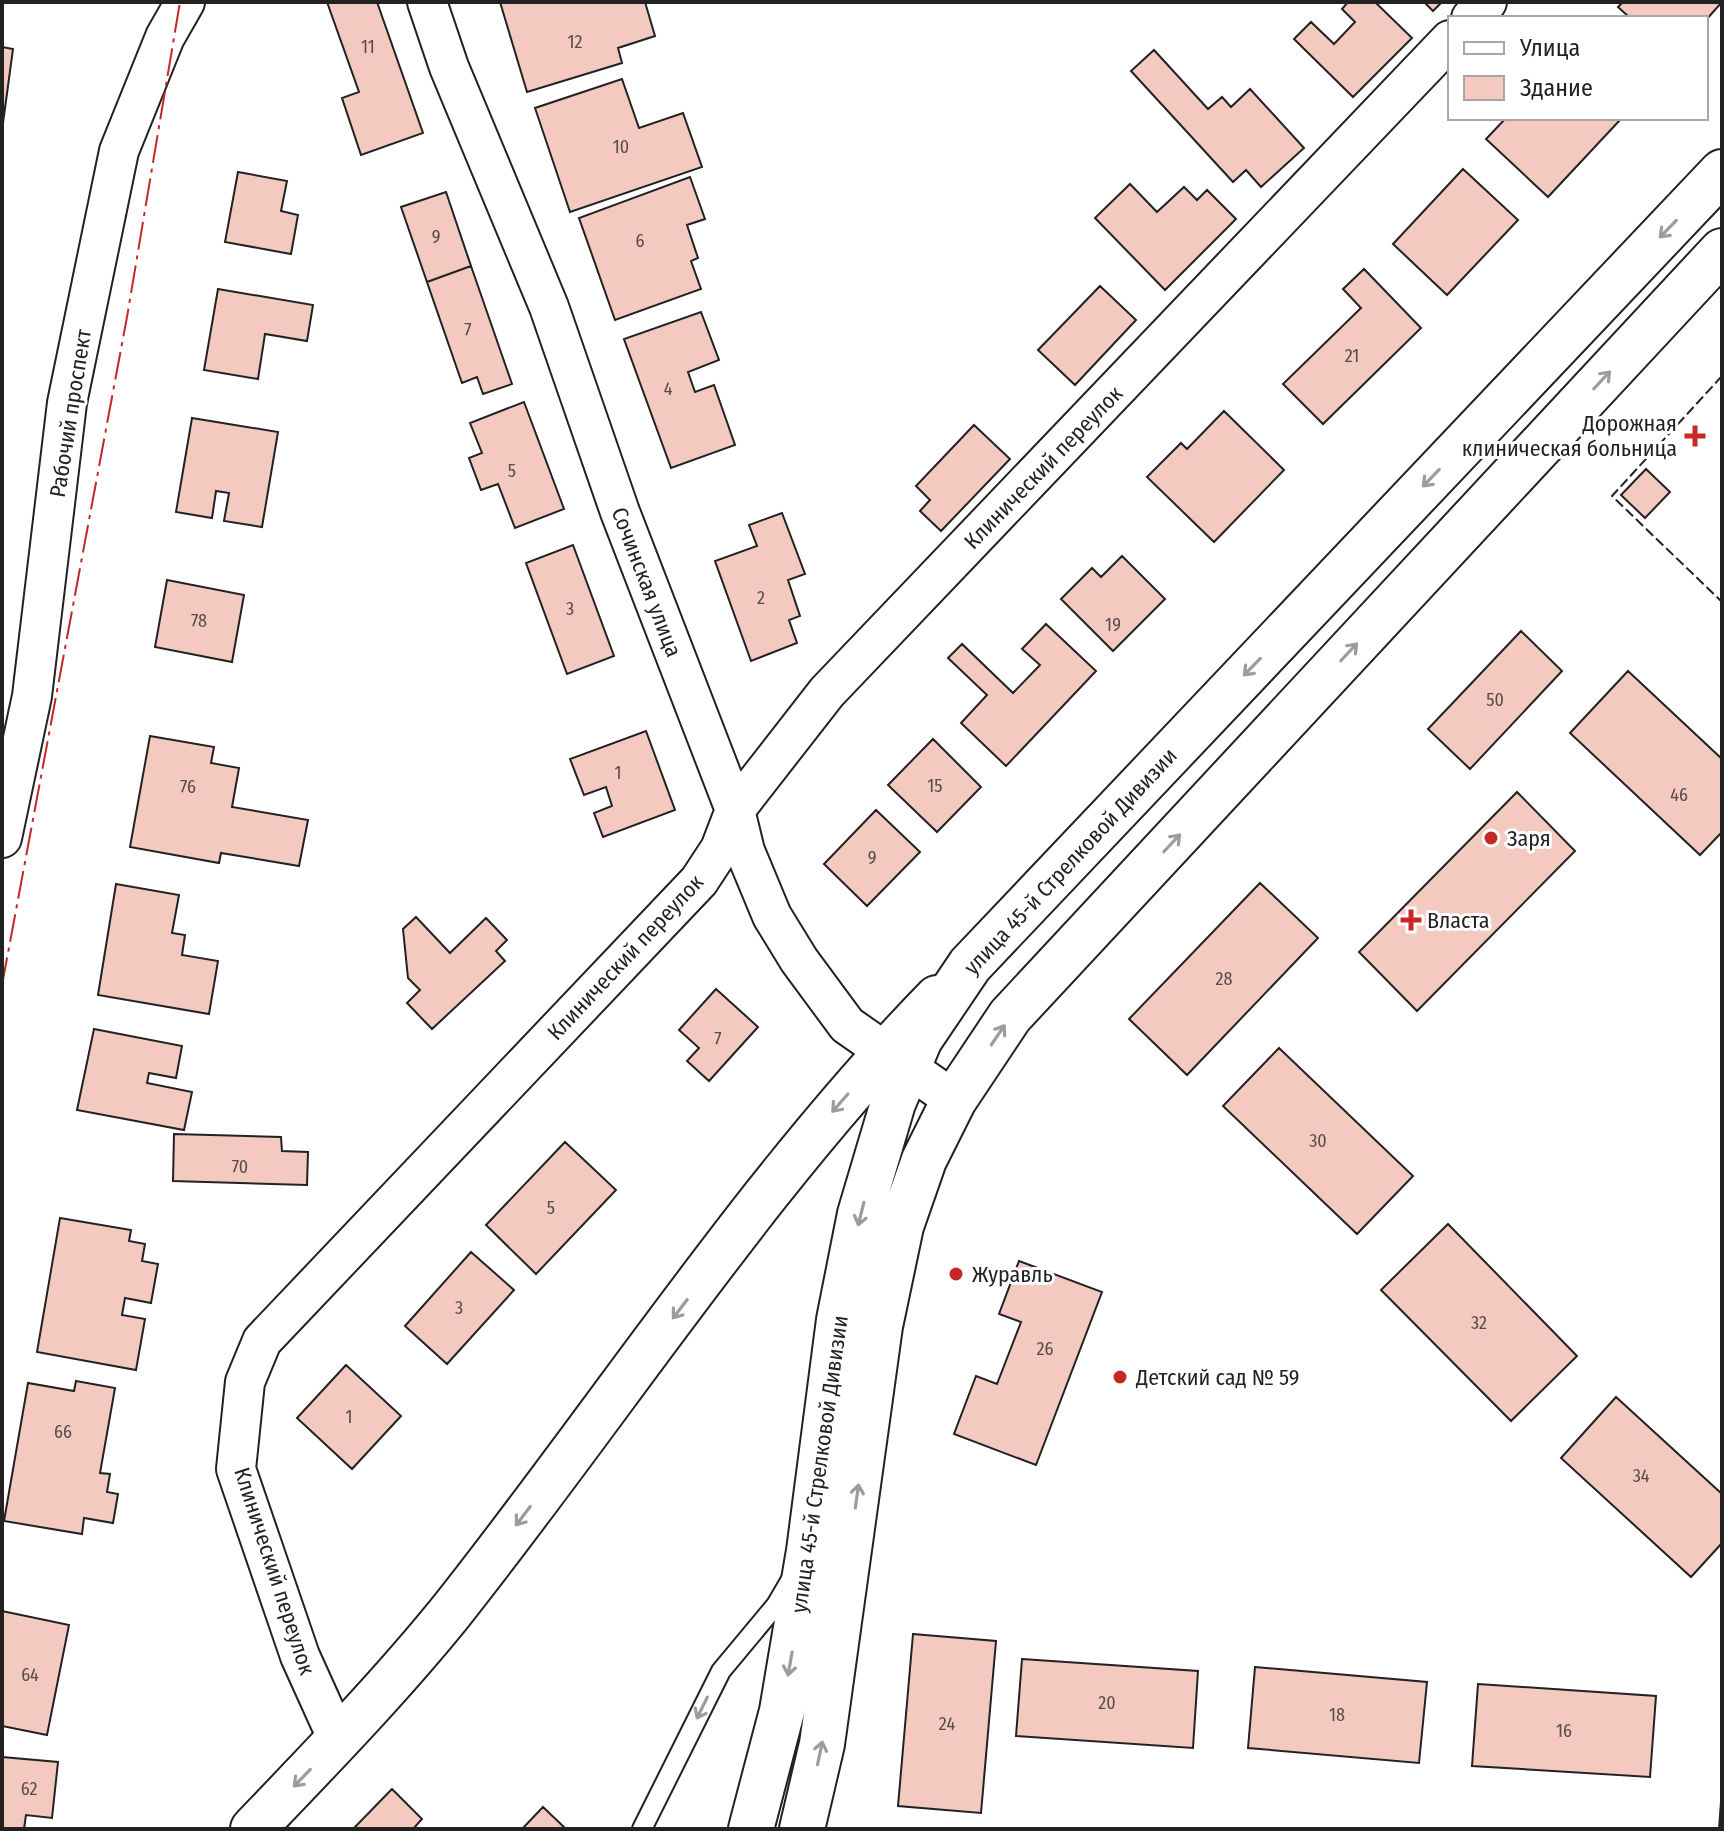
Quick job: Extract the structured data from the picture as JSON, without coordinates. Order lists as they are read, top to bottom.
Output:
{
  "streets": {
    "main road": ["улица 45-й Стрелковой Дивизии"],
    "street": ["Рабочий проспект", "Клинический переулок", "Сочинская улица"]
  },
  "crossings": [
    ["Клинический переулок", "Сочинская улица"],
    ["Сочинская улица", "улица 45-й Стрелковой Дивизии"]
  ],
  "places": {
    "health": ["Дорожная клиническая больница", "Власта"],
    "other": ["Заря", "Журавль", "Детский сад № 59"]
  },
  "house_numbers": [
    "12",
    "11",
    "10",
    "9",
    "6",
    "7",
    "21",
    "4",
    "5",
    "2",
    "3",
    "78",
    "19",
    "50",
    "1",
    "15",
    "76",
    "46",
    "9",
    "28",
    "7",
    "30",
    "70",
    "5",
    "3",
    "32",
    "26",
    "1",
    "66",
    "34",
    "64",
    "20",
    "18",
    "24",
    "16",
    "62"
  ],
  "legend": ["Улица", "Здание"]
}
